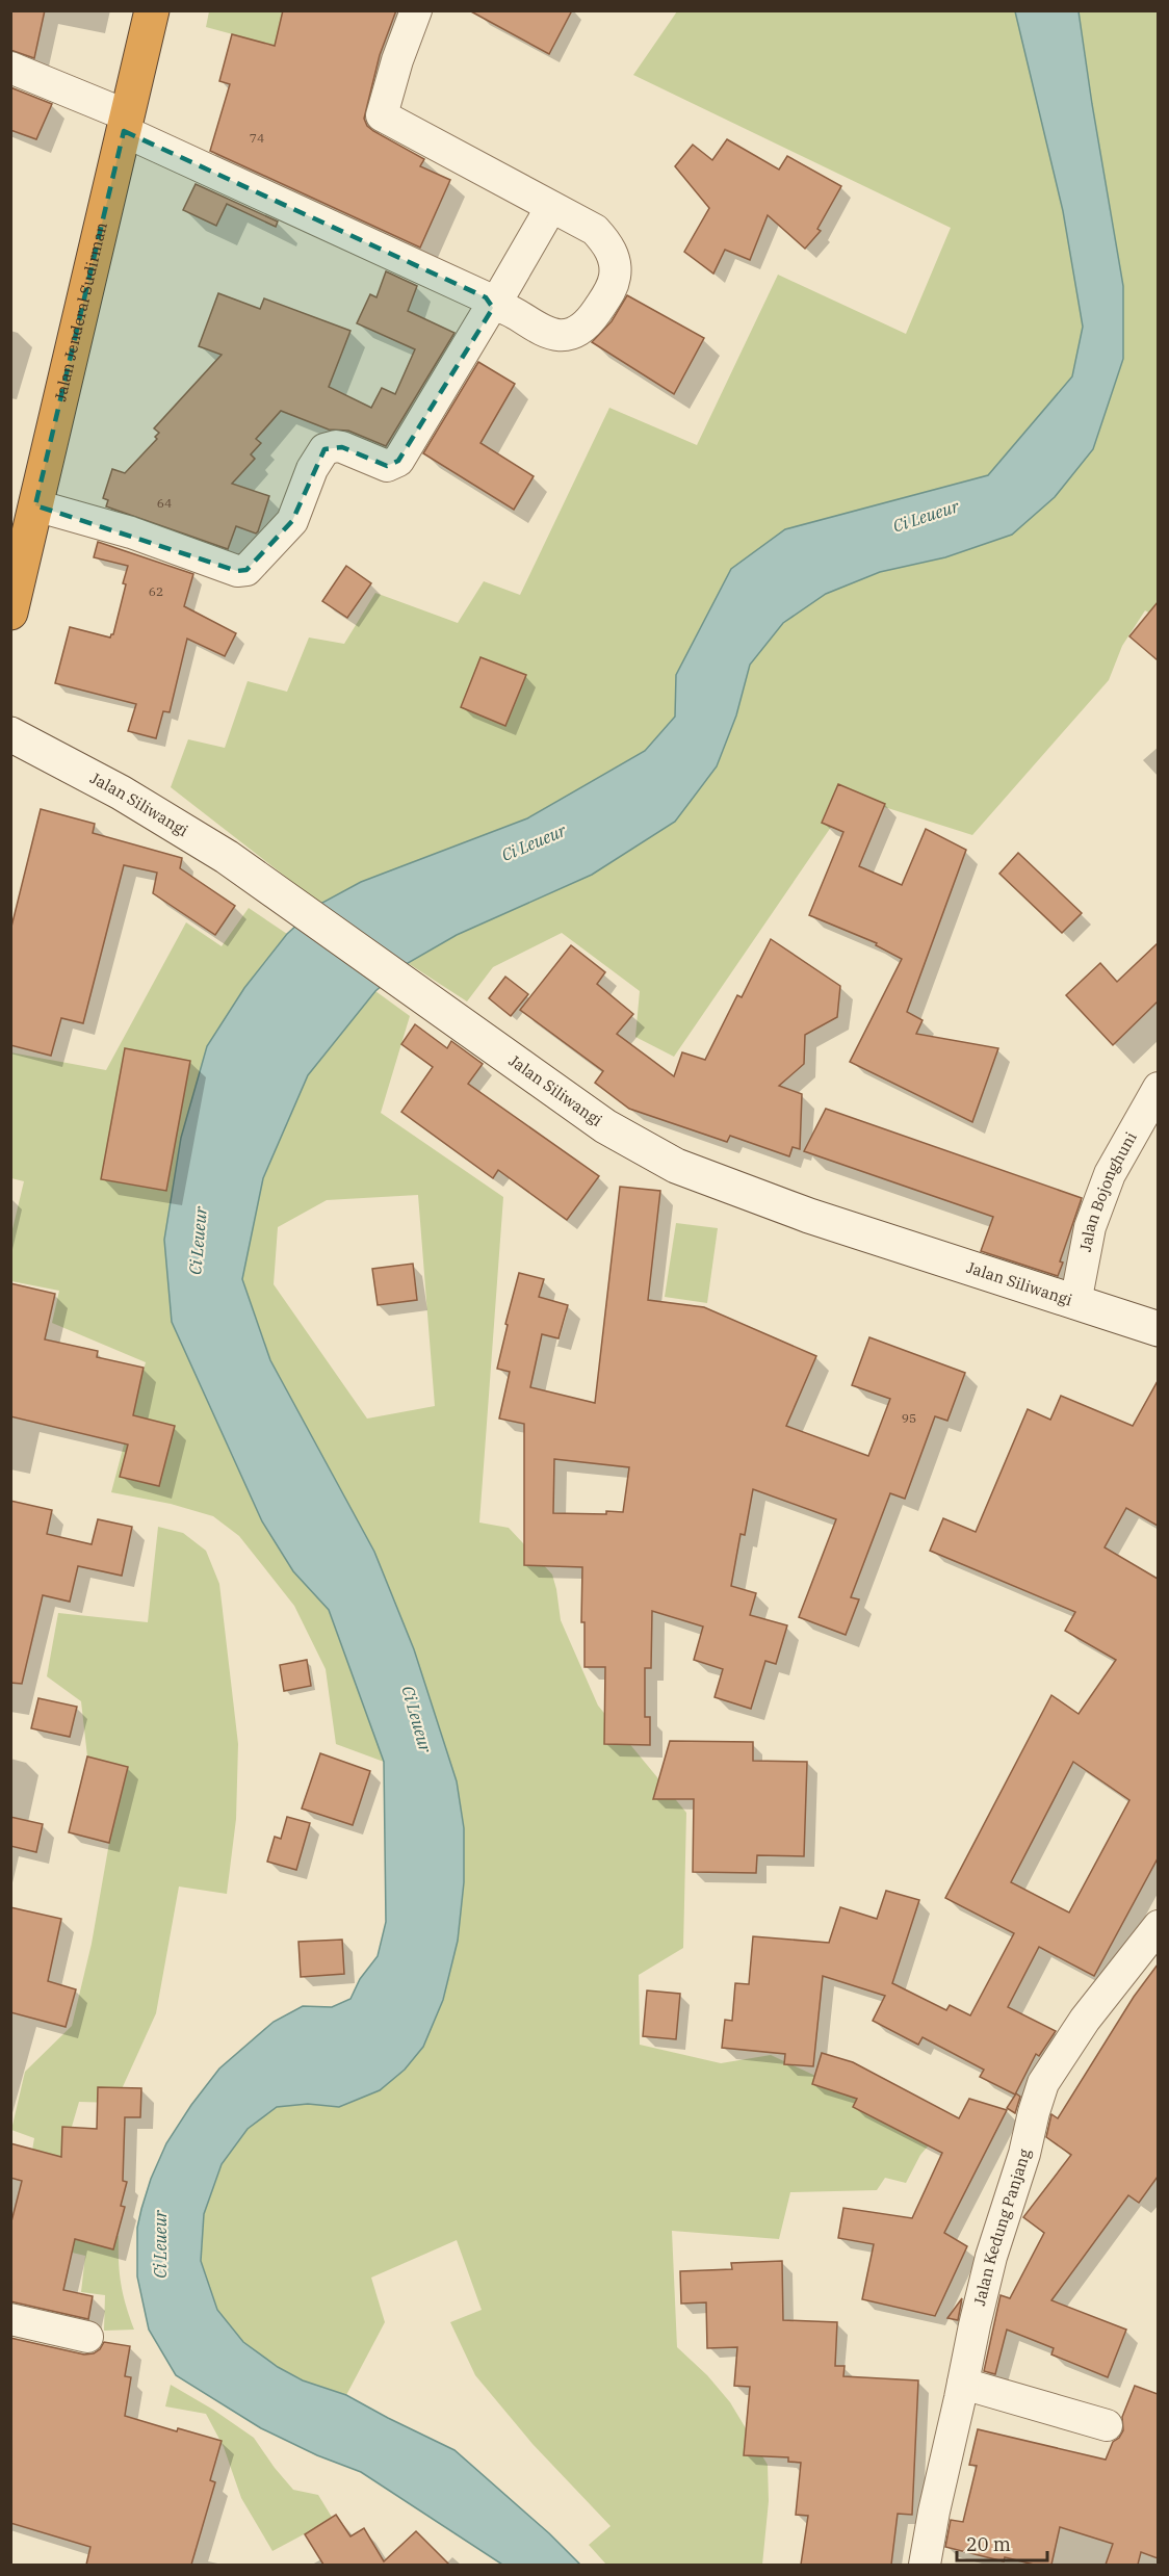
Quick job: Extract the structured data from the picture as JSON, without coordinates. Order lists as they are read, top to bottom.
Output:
{
  "streets": {
    "highway": ["Jalan Jenderal Sudirman"],
    "main road": ["Jalan Siliwangi"],
    "street": ["Jalan Bojonghuni", "Jalan Kedung Panjang"]
  },
  "crossings": [
    ["Jalan Siliwangi", "Jalan Bojonghuni"]
  ],
  "water": ["Ci Leueur"],
  "house_numbers": [
    "74",
    "64",
    "62",
    "95"
  ],
  "scale_bar": "20 m"
}
